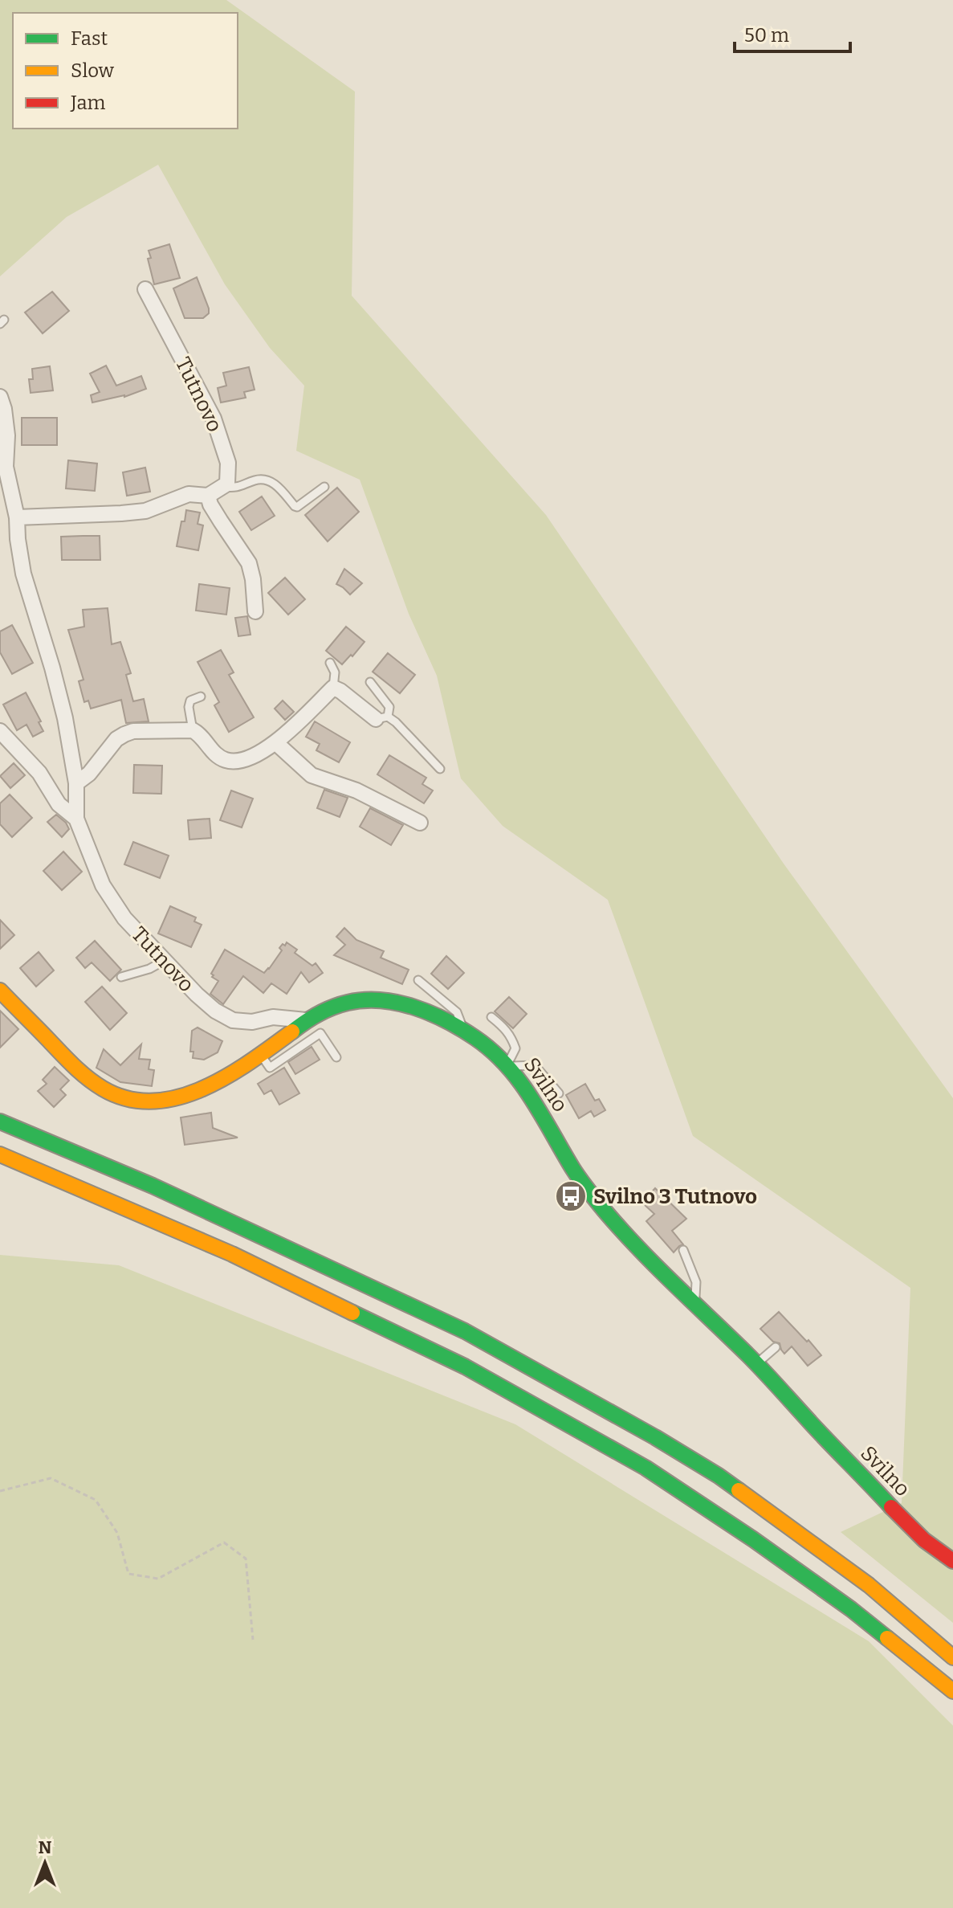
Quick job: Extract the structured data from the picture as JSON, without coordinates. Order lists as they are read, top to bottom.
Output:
{
  "streets": {
    "main road": ["Svilno"],
    "street": ["Tutnovo"]
  },
  "crossings": [
    ["Tutnovo", "Svilno"]
  ],
  "places": {
    "bus stop": ["Svilno 3 Tutnovo"]
  },
  "legend": ["Fast", "Slow", "Jam"],
  "scale_bar": "50 m",
  "north": "top"
}
